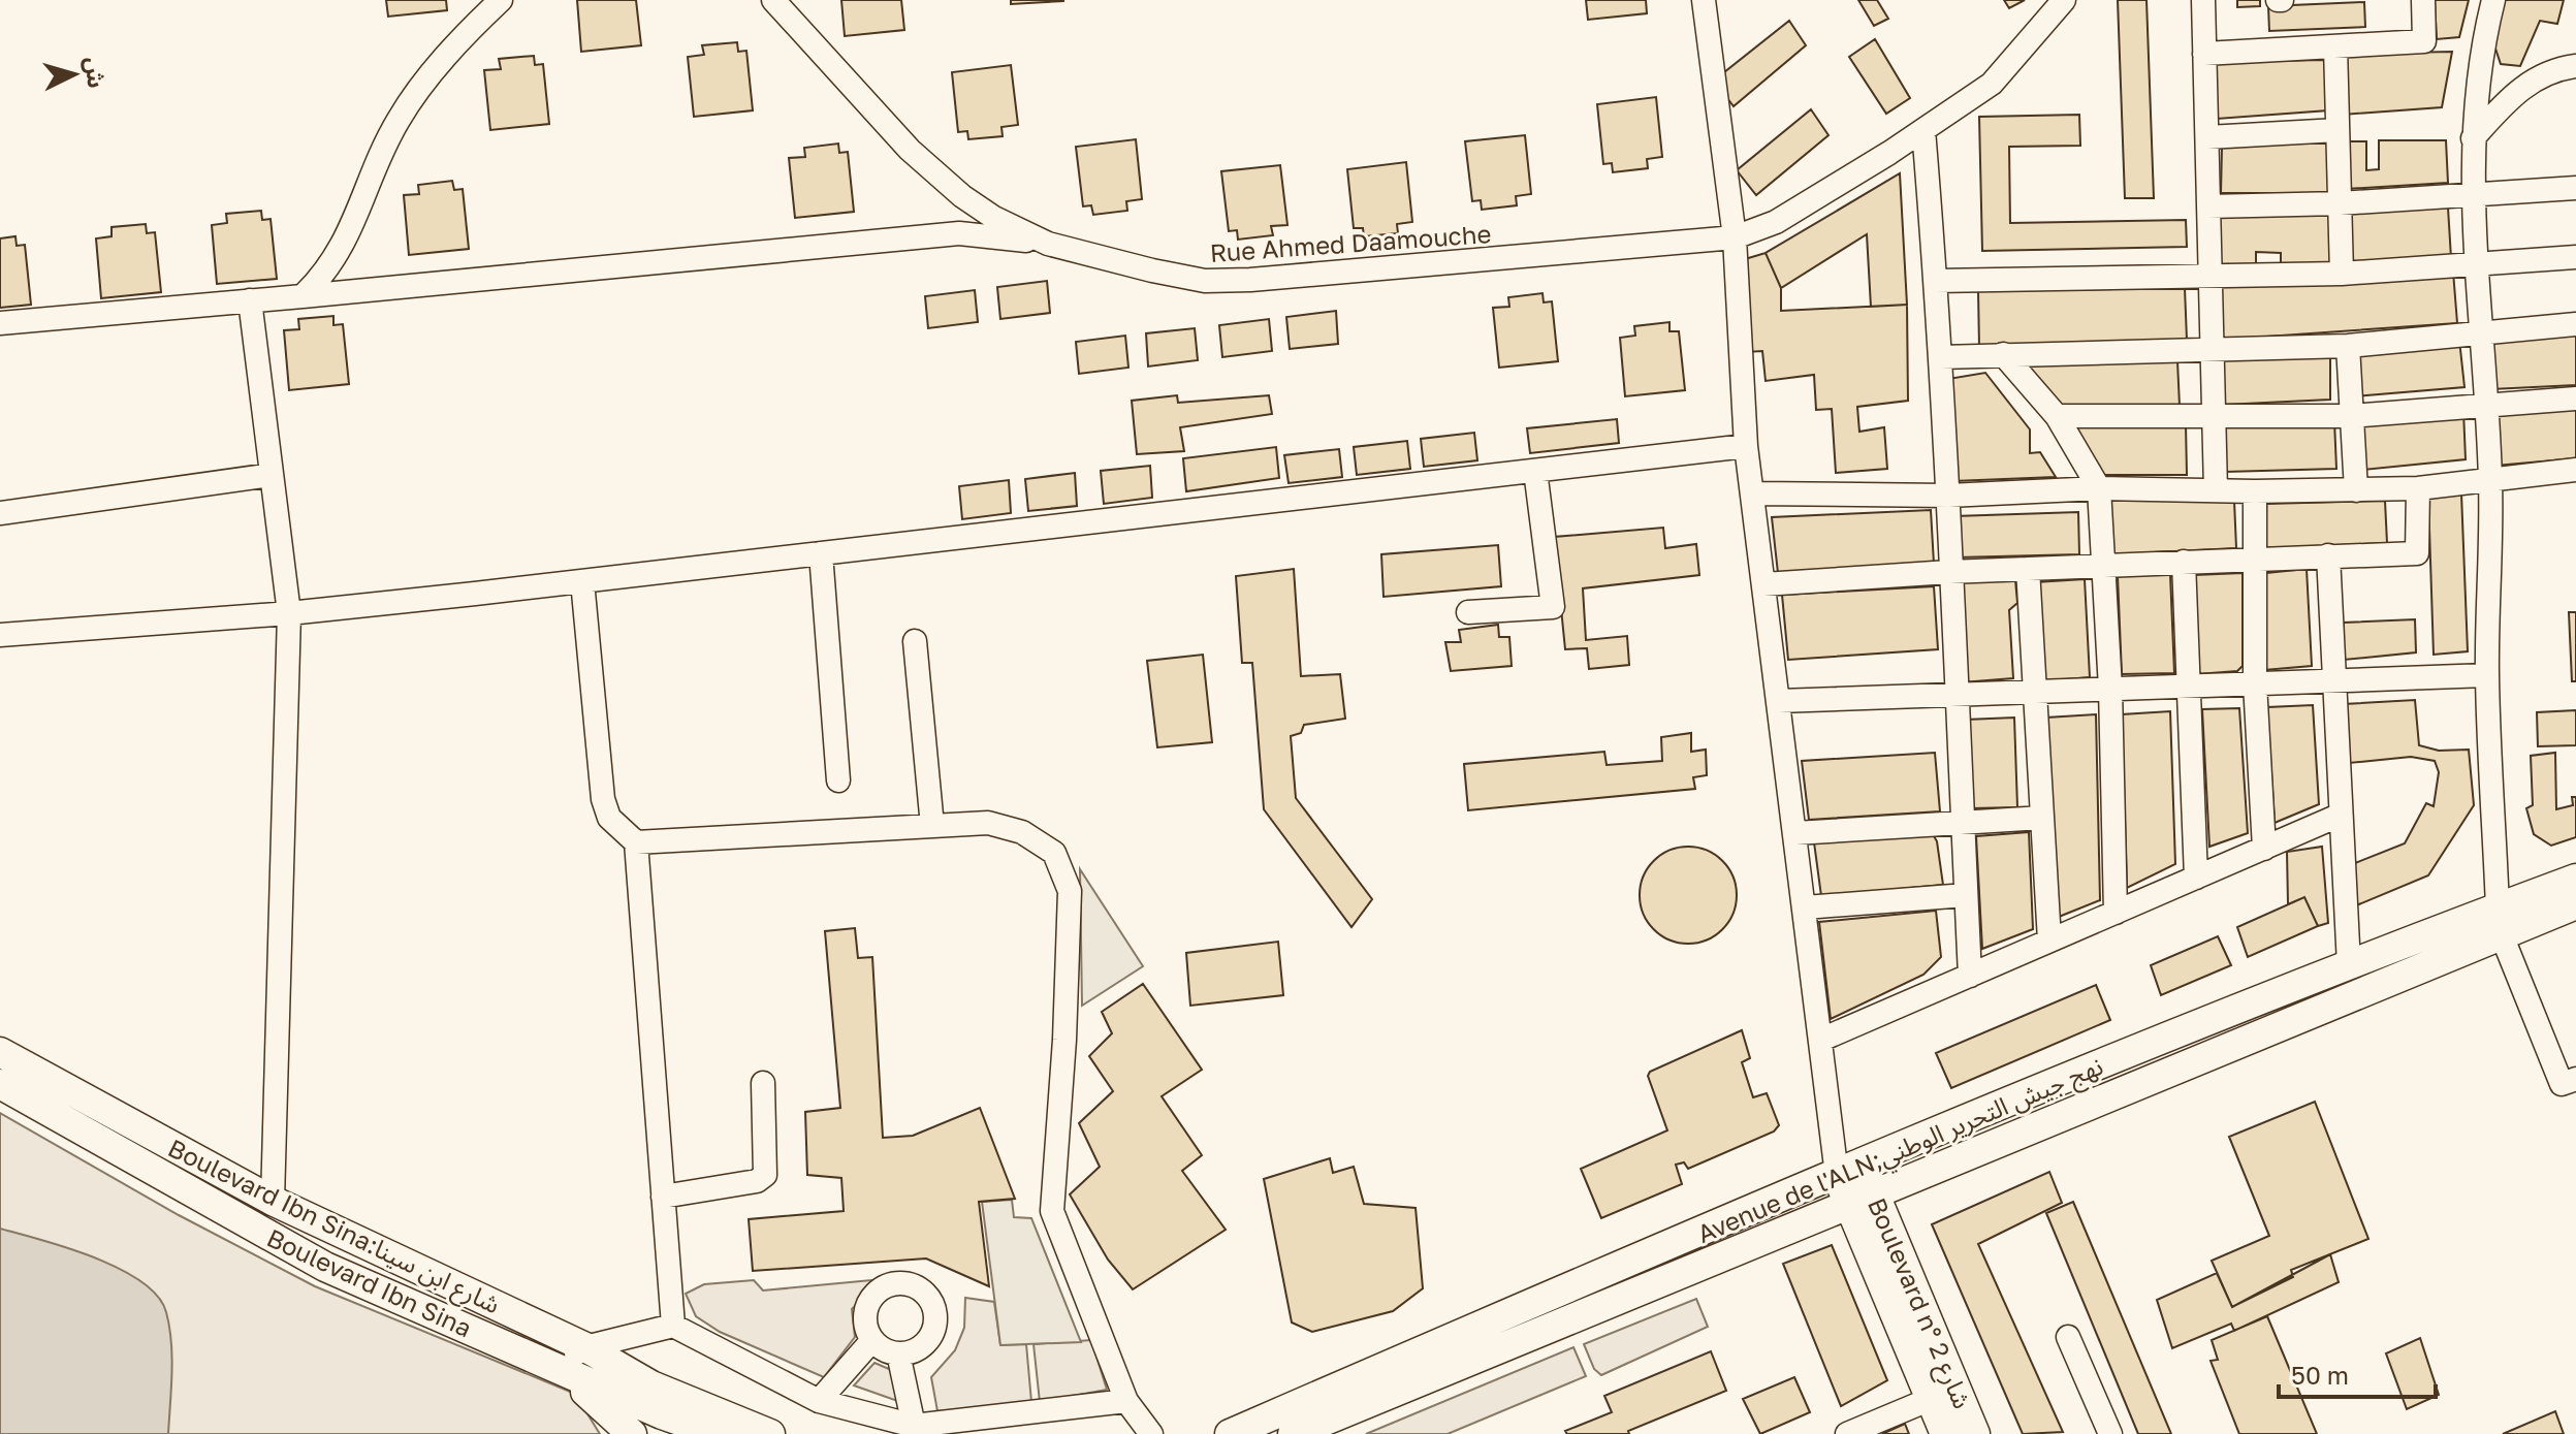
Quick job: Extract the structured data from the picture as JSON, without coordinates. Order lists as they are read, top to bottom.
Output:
{
  "streets": {
    "main road": [
      "Avenue de l'ALN;نهج جيش التحرير الوطني",
      "Boulevard Ibn Sina:شارع ابن سينا",
      "Boulevard Ibn Sina",
      "Boulevard n° شارع 2"
    ],
    "street": ["Rue Ahmed Daamouche"]
  },
  "crossings": [
    ["Avenue de l'ALN;نهج جيش التحرير الوطني", "Boulevard n° شارع 2"],
    ["Boulevard Ibn Sina:شارع ابن سينا", "Boulevard Ibn Sina"]
  ],
  "scale_bar": "50 m",
  "north": "right"
}
